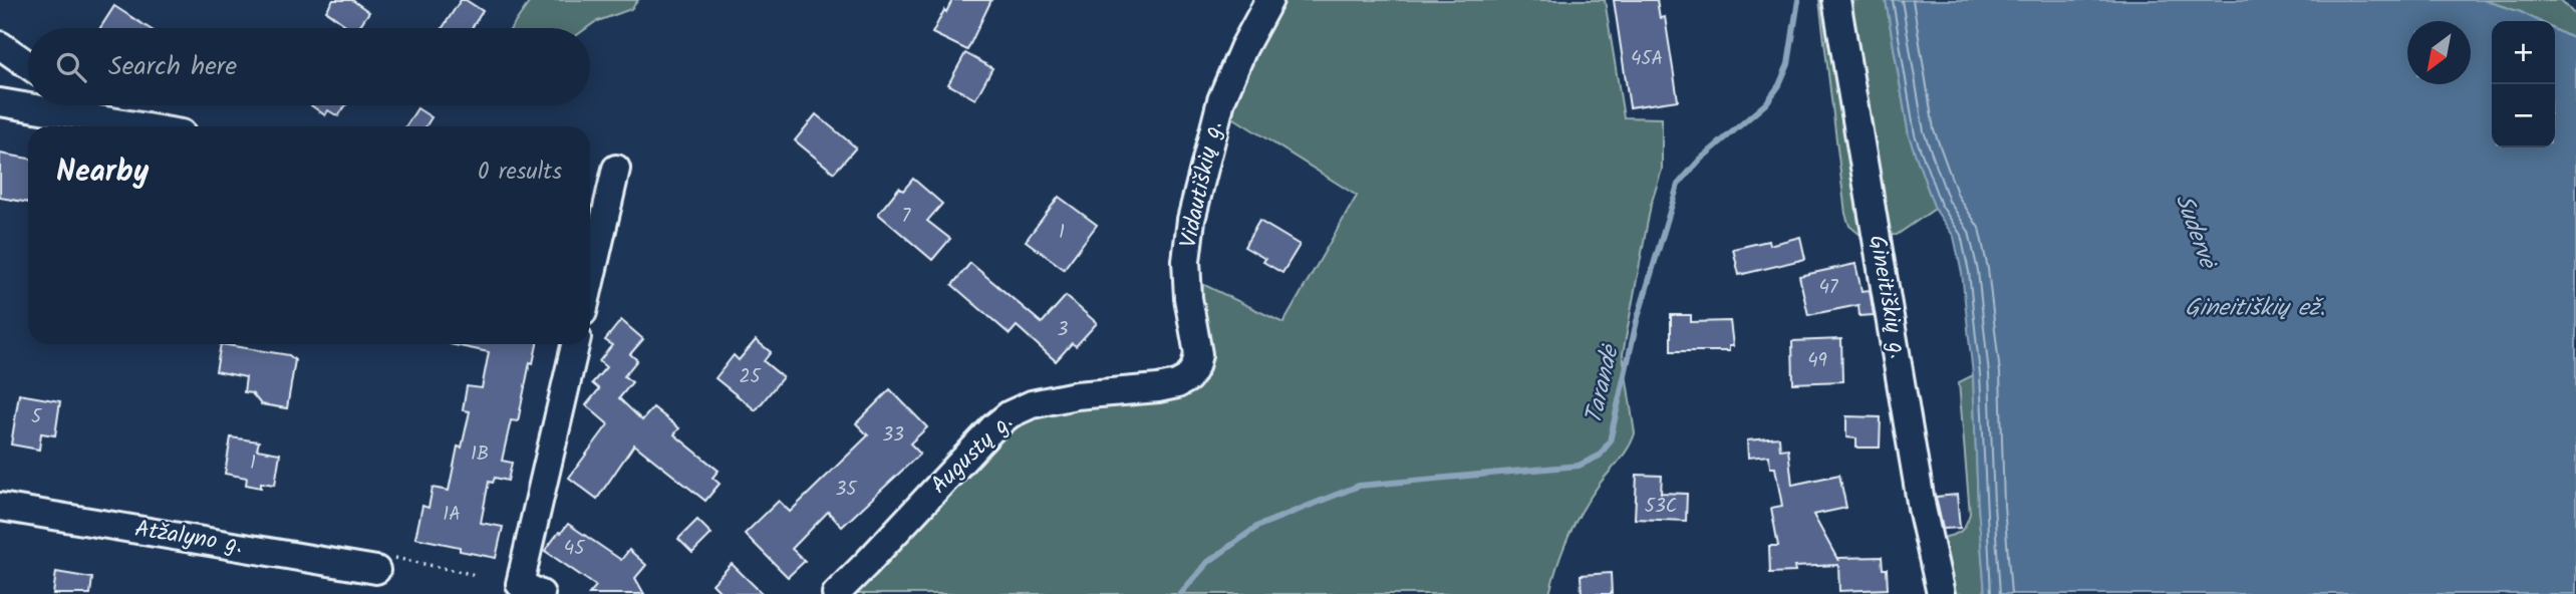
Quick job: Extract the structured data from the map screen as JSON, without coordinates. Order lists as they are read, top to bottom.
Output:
{
  "streets": {
    "street": [
      "Vidautiškių g.",
      "Gineitiškių g.",
      "Augustų g.",
      "Atžalyno g."
    ]
  },
  "crossings": [
    ["Vidautiškių g.", "Augustų g."]
  ],
  "water": ["Sudervė", "Gineitiškių ež.", "Tarandė"],
  "house_numbers": [
    "45A",
    "7",
    "1",
    "47",
    "3",
    "49",
    "25",
    "5",
    "33",
    "1B",
    "1",
    "35",
    "53C",
    "1A",
    "45"
  ],
  "north": "bottom left",
  "page": {
    "map_buttons": ["+", "−"],
    "search": "Search here",
    "heading": ["Nearby", "0 results"]
  }
}
